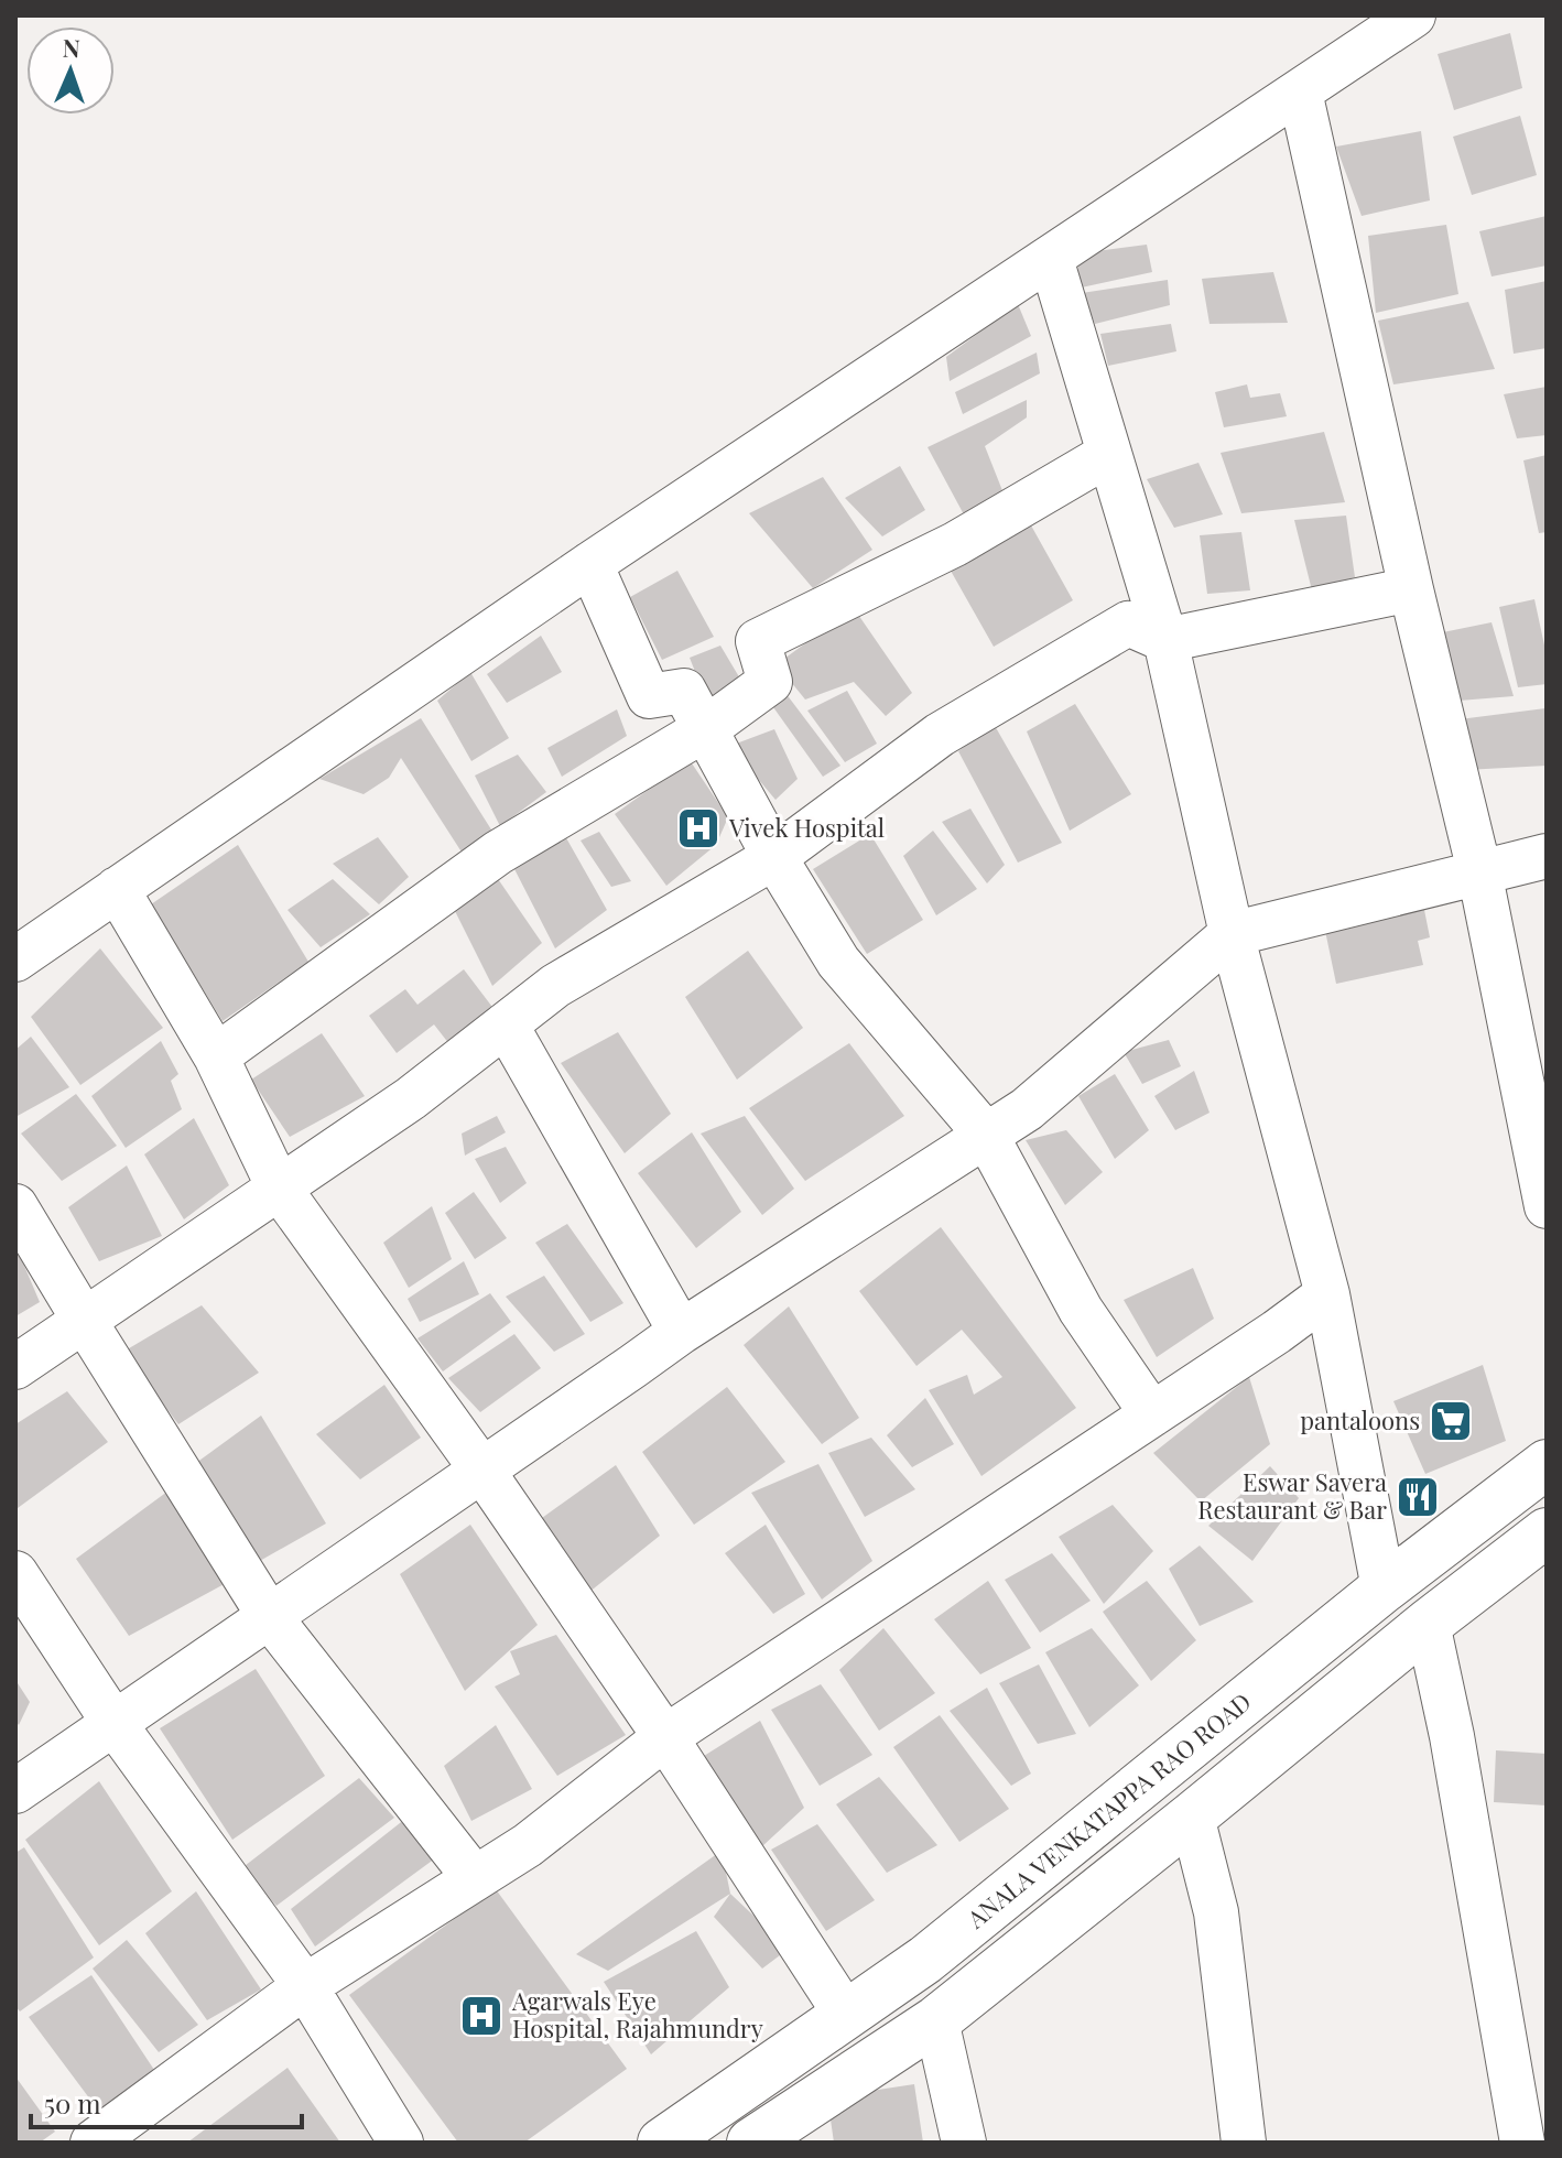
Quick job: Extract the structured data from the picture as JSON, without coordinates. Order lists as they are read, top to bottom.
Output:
{
  "streets": {
    "main road": ["ANALA VENKATAPPA RAO ROAD"]
  },
  "places": {
    "hospital": ["Vivek Hospital", "Agarwals Eye Hospital, Rajahmundry"],
    "supermarket": ["pantaloons"],
    "restaurant": ["Eswar Savera Restaurant & Bar"]
  },
  "scale_bar": "50 m",
  "north": "top"
}
